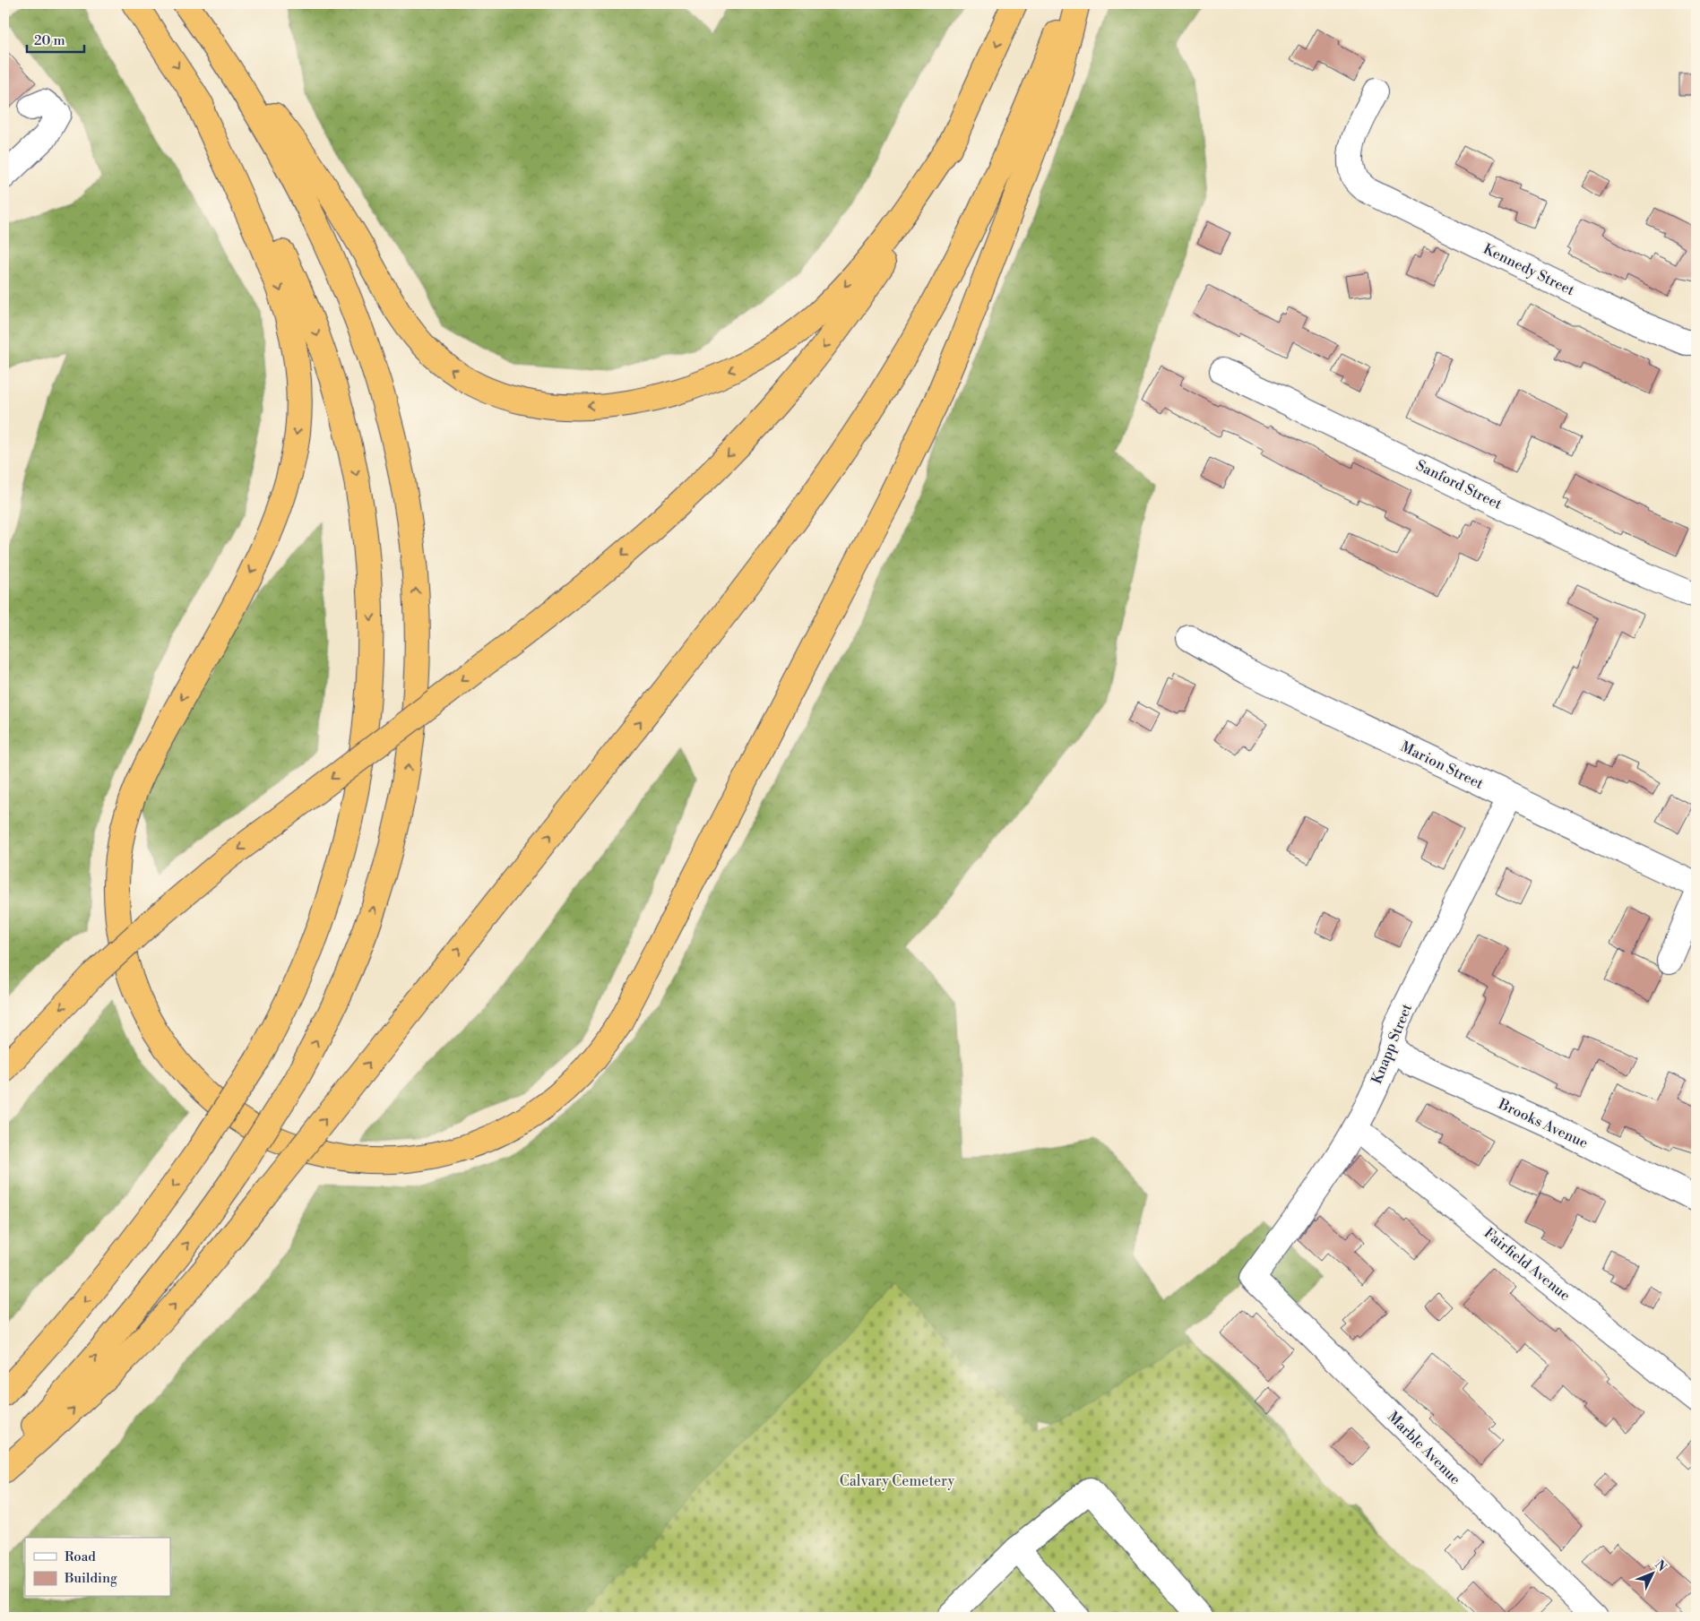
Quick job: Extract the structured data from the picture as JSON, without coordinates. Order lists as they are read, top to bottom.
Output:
{
  "streets": {
    "street": [
      "Kennedy Street",
      "Sanford Street",
      "Marion Street",
      "Knapp Street",
      "Brooks Avenue",
      "Fairfield Avenue",
      "Marble Avenue"
    ]
  },
  "crossings": [
    ["Marion Street", "Knapp Street"],
    ["Knapp Street", "Brooks Avenue"],
    ["Knapp Street", "Fairfield Avenue"],
    ["Knapp Street", "Marble Avenue"]
  ],
  "parks": ["Calvary Cemetery"],
  "legend": ["Road", "Building"],
  "scale_bar": "20 m",
  "north": "top right"
}
